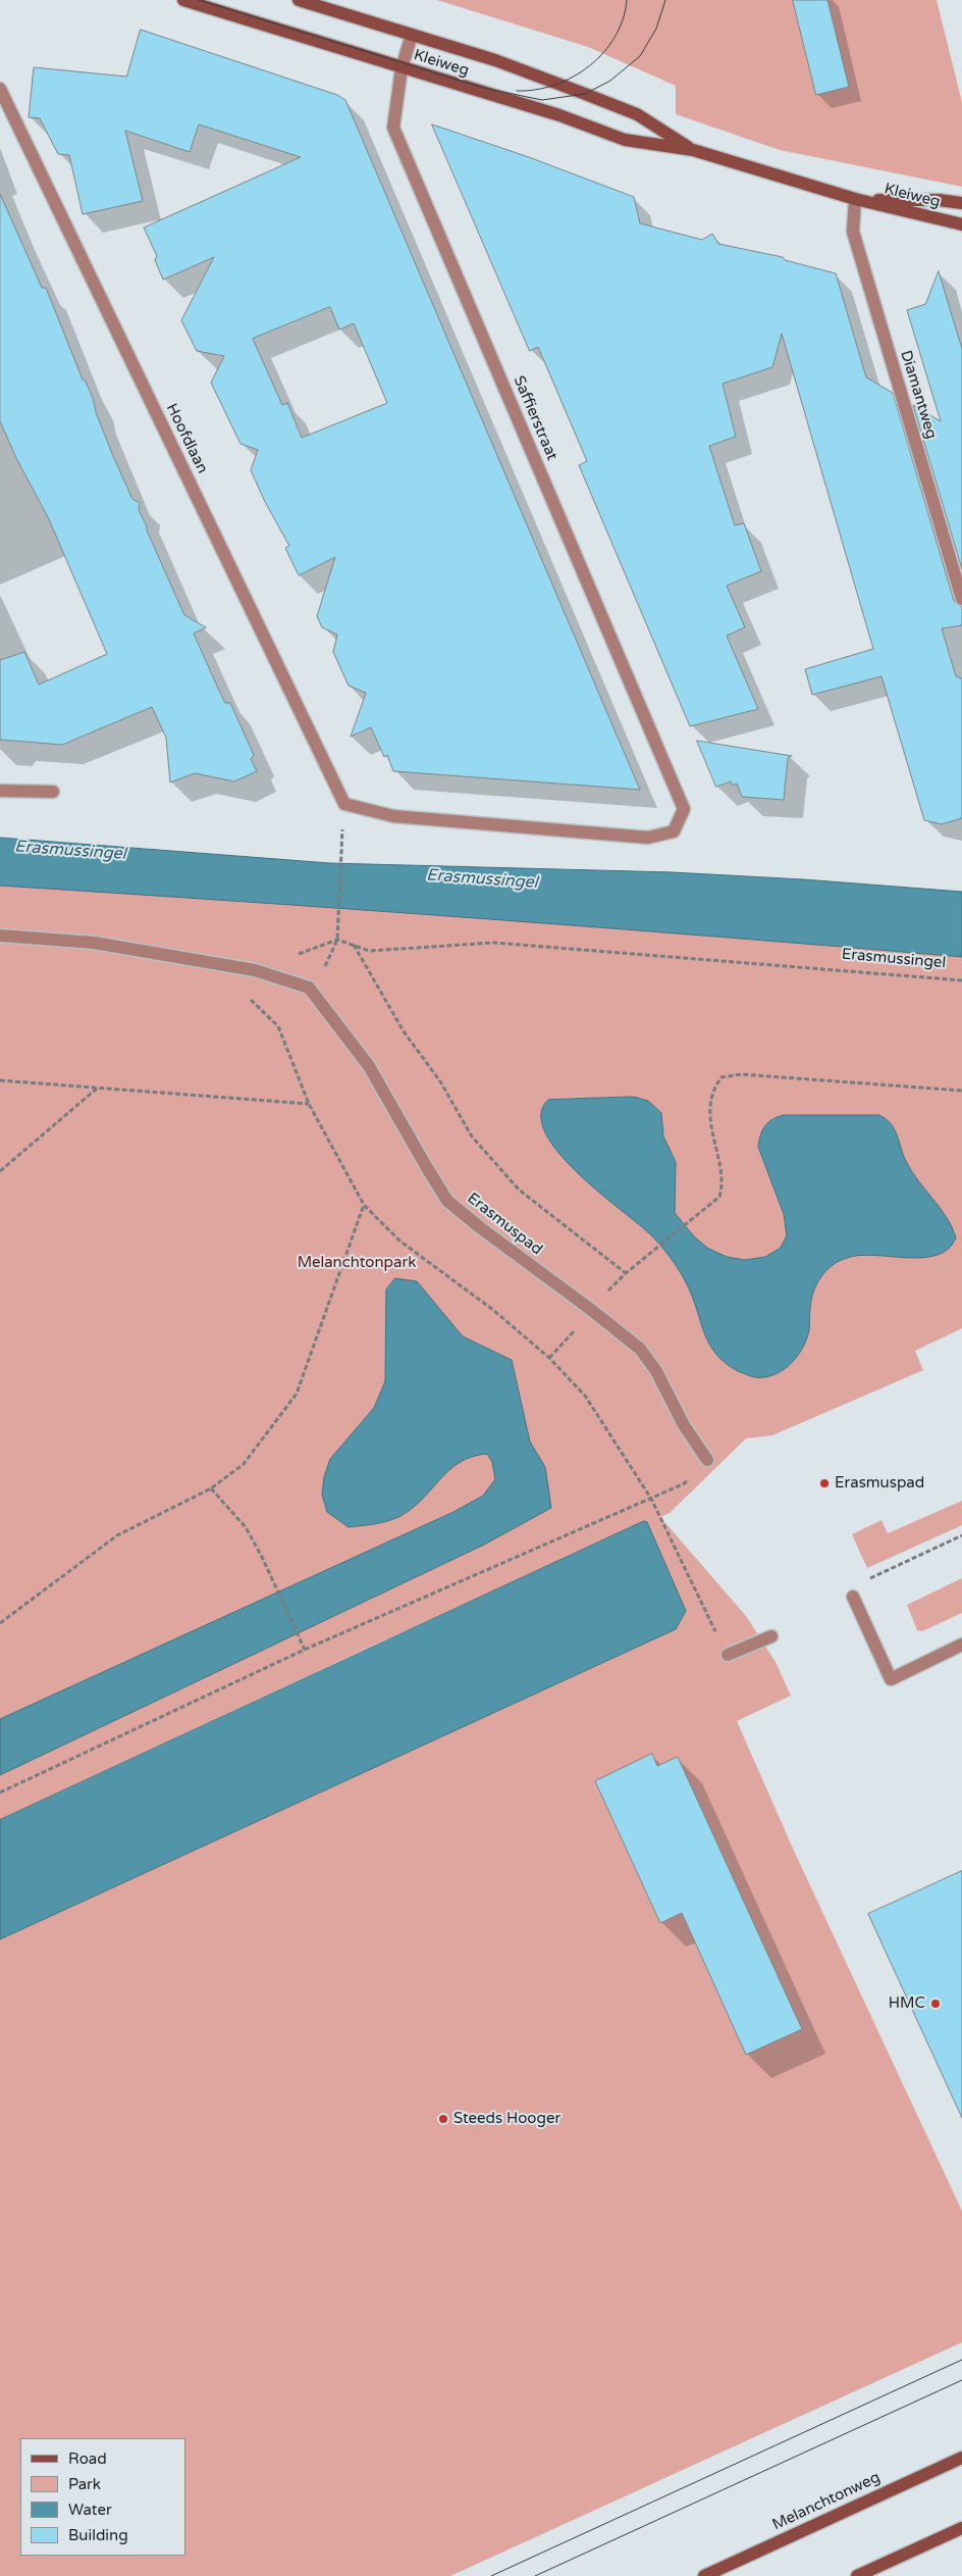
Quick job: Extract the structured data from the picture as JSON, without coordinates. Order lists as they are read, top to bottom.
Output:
{
  "streets": {
    "street": [
      "Kleiweg",
      "Diamantweg",
      "Saffierstraat",
      "Hoofdlaan",
      "Erasmuspad",
      "Melanchtonweg"
    ],
    "path": ["Erasmussingel"]
  },
  "crossings": [
    ["Kleiweg", "Diamantweg"],
    ["Kleiweg", "Saffierstraat"],
    ["Saffierstraat", "Hoofdlaan"]
  ],
  "water": ["Erasmussingel"],
  "parks": ["Melanchtonpark"],
  "places": ["Erasmuspad", "HMC", "Steeds Hooger"],
  "legend": [
    "Road",
    "Park",
    "Water",
    "Building"
  ]
}
